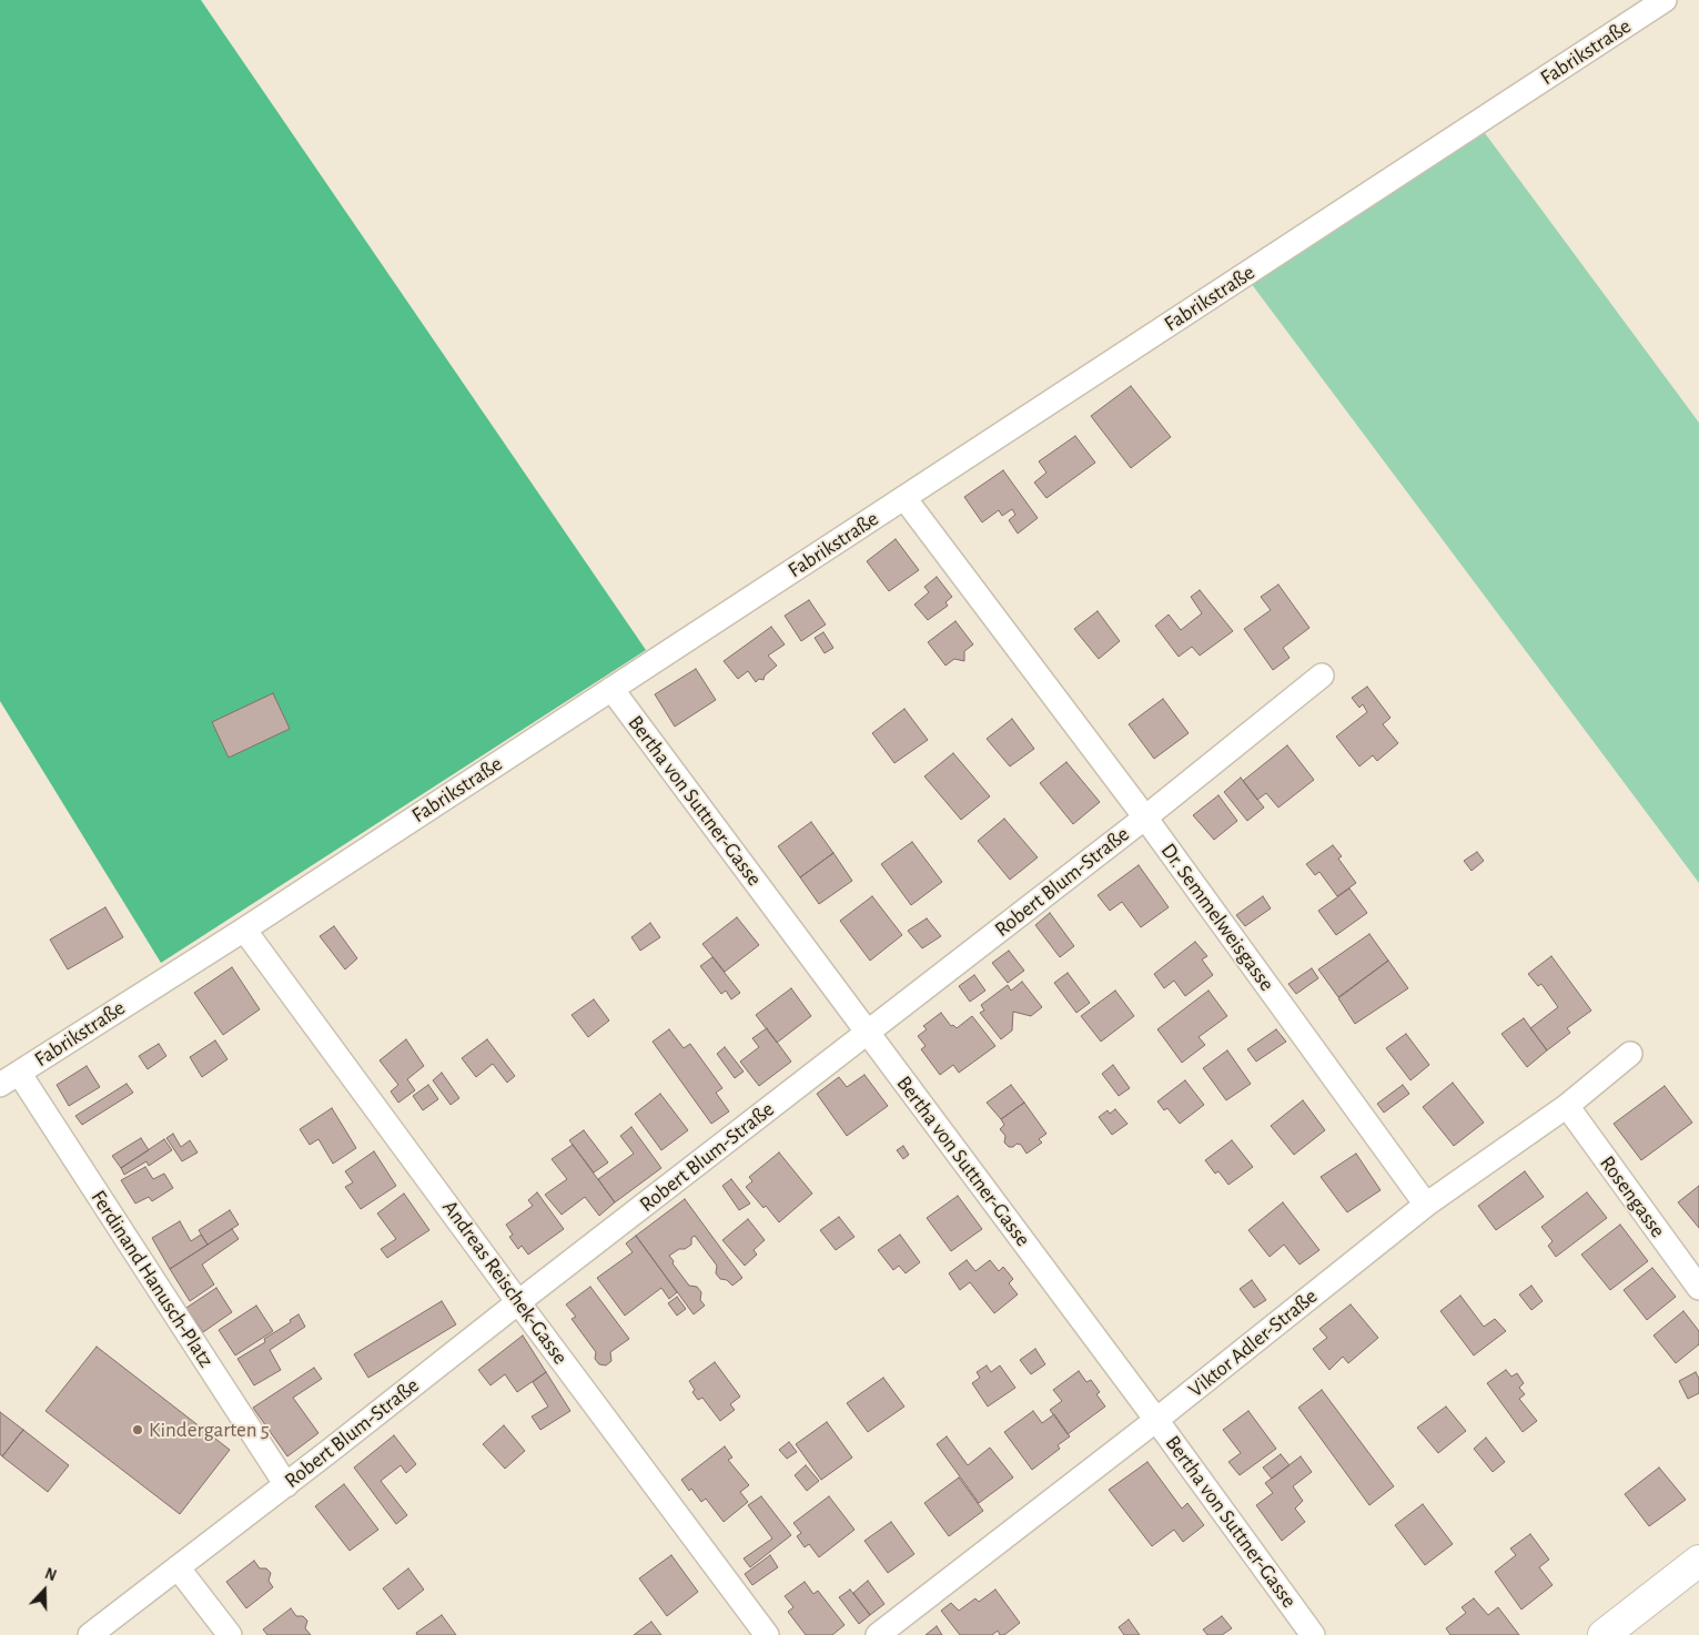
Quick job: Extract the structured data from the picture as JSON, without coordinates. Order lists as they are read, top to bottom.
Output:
{
  "streets": {
    "street": [
      "Fabrikstraße",
      "Bertha von Suttner-Gasse",
      "Robert Blum-Straße",
      "Dr. Semmelweisgasse",
      "Rosengasse",
      "Ferdinand Hanusch-Platz",
      "Andreas Reischek-Gasse",
      "Viktor Adler-Straße"
    ]
  },
  "crossings": [
    ["Fabrikstraße", "Bertha von Suttner-Gasse"],
    ["Fabrikstraße", "Dr. Semmelweisgasse"],
    ["Fabrikstraße", "Ferdinand Hanusch-Platz"],
    ["Fabrikstraße", "Andreas Reischek-Gasse"],
    ["Bertha von Suttner-Gasse", "Robert Blum-Straße"],
    ["Bertha von Suttner-Gasse", "Viktor Adler-Straße"],
    ["Robert Blum-Straße", "Dr. Semmelweisgasse"],
    ["Robert Blum-Straße", "Ferdinand Hanusch-Platz"],
    ["Robert Blum-Straße", "Andreas Reischek-Gasse"],
    ["Dr. Semmelweisgasse", "Viktor Adler-Straße"],
    ["Rosengasse", "Viktor Adler-Straße"]
  ],
  "places": ["Kindergarten 5"],
  "north": "top"
}
